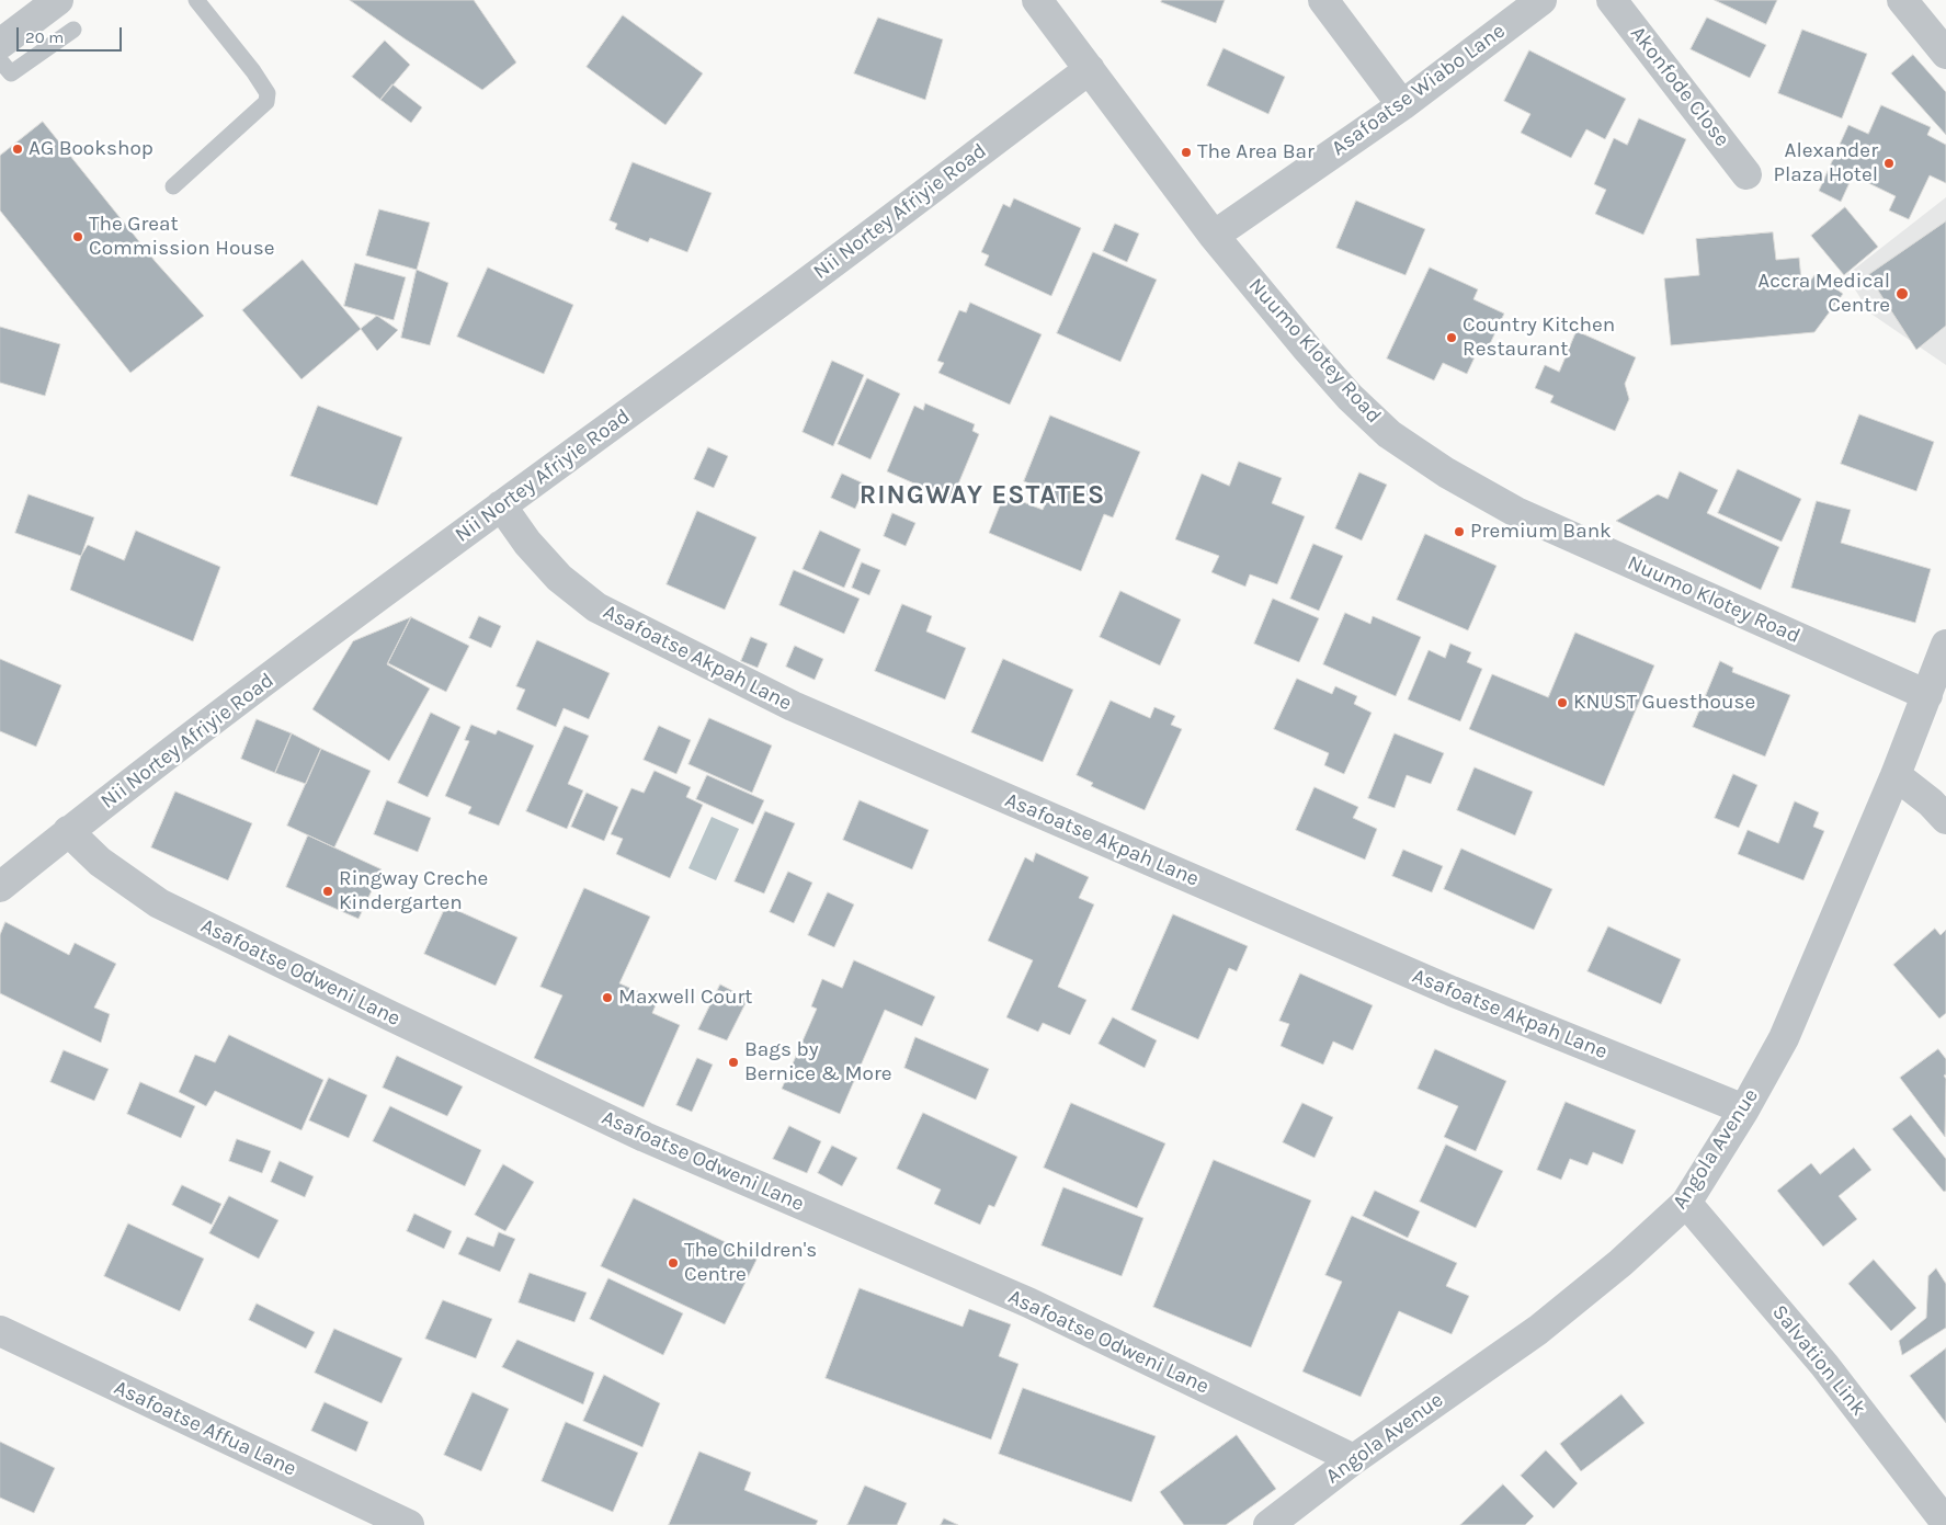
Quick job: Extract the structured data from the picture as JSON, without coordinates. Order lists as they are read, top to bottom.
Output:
{
  "streets": {
    "street": [
      "Akonfode Close",
      "Asafoatse Wiabo Lane",
      "Nii Nortey Afriyie Road",
      "Nuumo Klotey Road",
      "Asafoatse Akpah Lane",
      "Asafoatse Odweni Lane",
      "Angola Avenue",
      "Salvation Link",
      "Asafoatse Affua Lane"
    ]
  },
  "crossings": [
    ["Asafoatse Wiabo Lane", "Nuumo Klotey Road"],
    ["Nii Nortey Afriyie Road", "Nuumo Klotey Road"],
    ["Nii Nortey Afriyie Road", "Asafoatse Akpah Lane"],
    ["Nii Nortey Afriyie Road", "Asafoatse Odweni Lane"],
    ["Nuumo Klotey Road", "Angola Avenue"],
    ["Asafoatse Akpah Lane", "Angola Avenue"],
    ["Asafoatse Odweni Lane", "Angola Avenue"],
    ["Angola Avenue", "Salvation Link"]
  ],
  "districts": ["RINGWAY ESTATES"],
  "places": [
    "AG Bookshop",
    "The Area Bar",
    "Alexander Plaza Hotel",
    "The Great Commission House",
    "Accra Medical Centre",
    "Country Kitchen Restaurant",
    "Premium Bank",
    "KNUST Guesthouse",
    "Ringway Creche Kindergarten",
    "Maxwell Court",
    "Bags by Bernice & More",
    "The Children's Centre"
  ],
  "scale_bar": "20 m"
}
